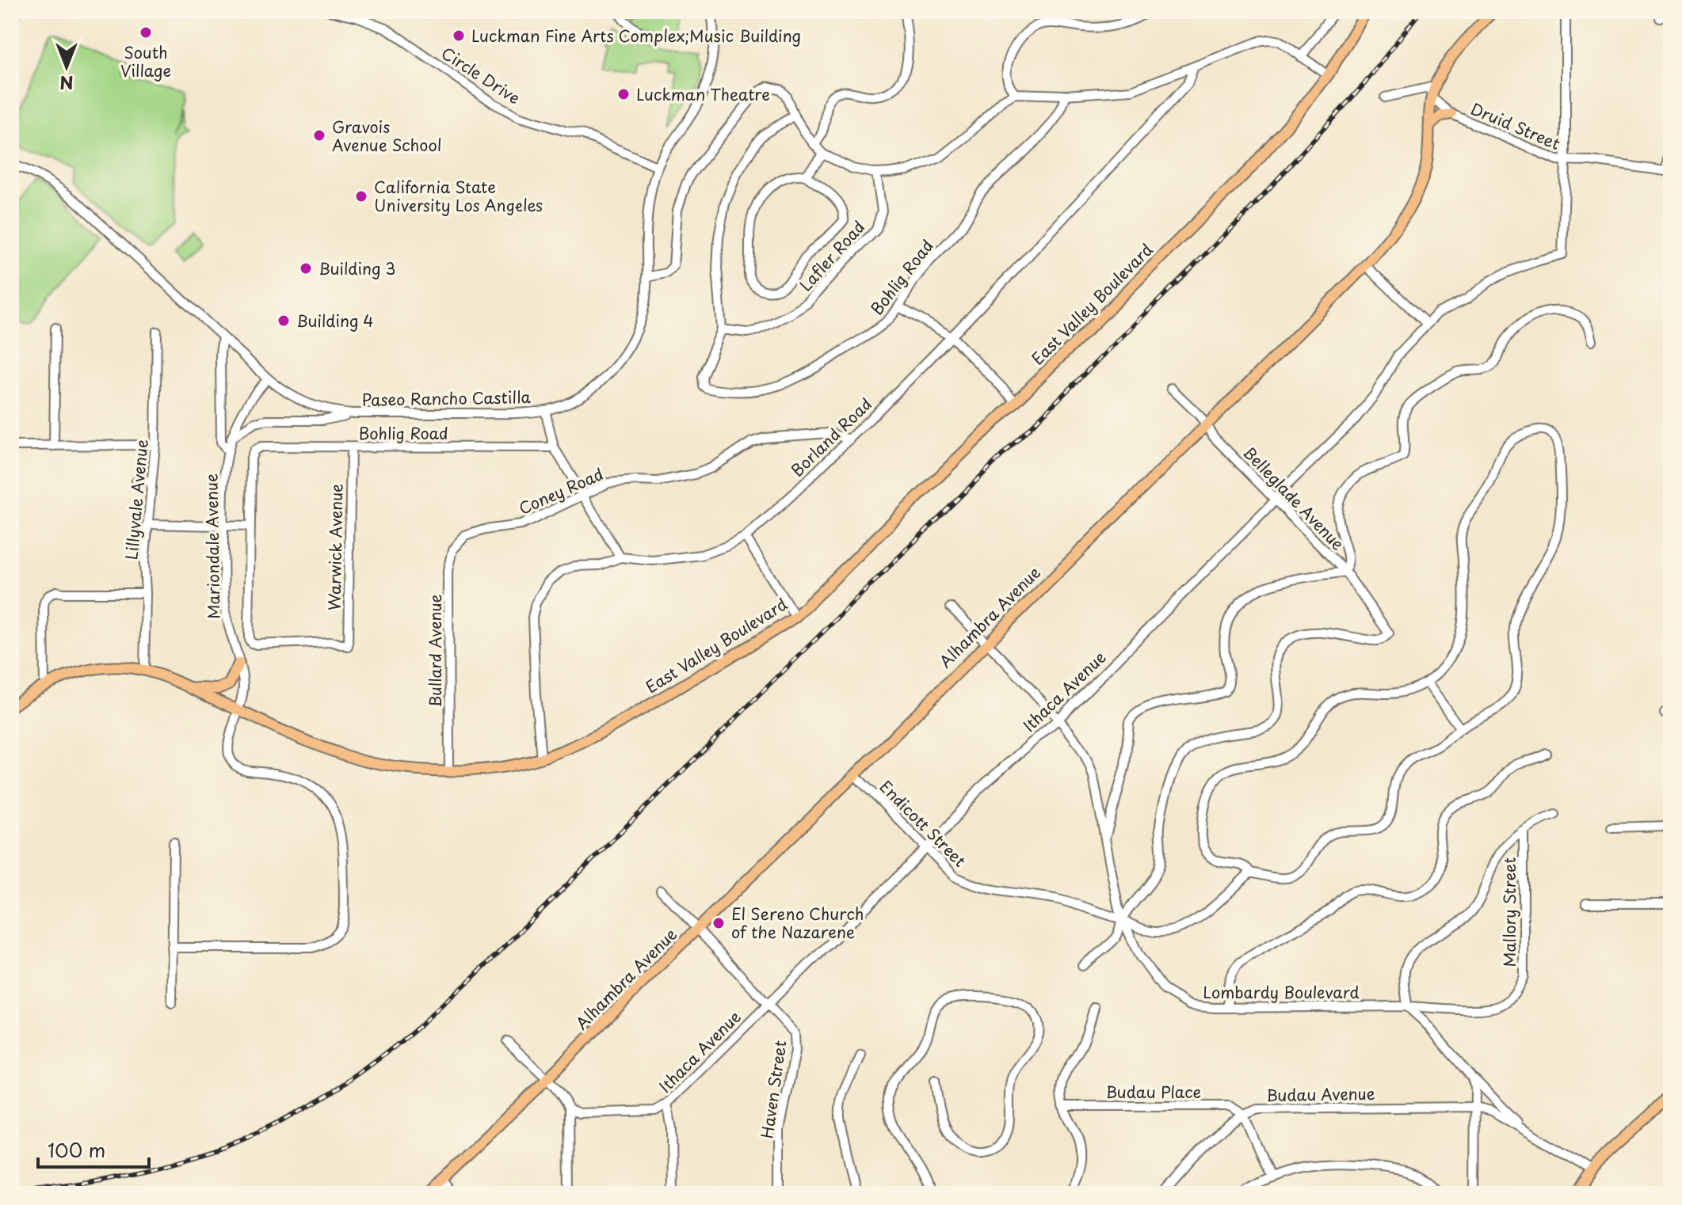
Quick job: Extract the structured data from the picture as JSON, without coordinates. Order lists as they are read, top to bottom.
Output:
{
  "streets": {
    "main road": ["East Valley Boulevard", "Alhambra Avenue"],
    "street": [
      "Circle Drive",
      "Druid Street",
      "Lafler Road",
      "Bohlig Road",
      "Paseo Rancho Castilla",
      "Borland Road",
      "Coney Road",
      "Belleglade Avenue",
      "Lillyvale Avenue",
      "Mariondale Avenue",
      "Warwick Avenue",
      "Bullard Avenue",
      "Ithaca Avenue",
      "Endicott Street",
      "Mallory Street",
      "Lombardy Boulevard",
      "Haven Street",
      "Budau Place",
      "Budau Avenue"
    ]
  },
  "crossings": [
    ["Circle Drive", "Paseo Rancho Castilla"],
    ["Druid Street", "Alhambra Avenue"],
    ["Druid Street", "Ithaca Avenue"],
    ["Lafler Road", "Bohlig Road"],
    ["Bohlig Road", "Warwick Avenue"],
    ["East Valley Boulevard", "Borland Road"],
    ["East Valley Boulevard", "Lillyvale Avenue"],
    ["East Valley Boulevard", "Mariondale Avenue"],
    ["East Valley Boulevard", "Bullard Avenue"],
    ["Paseo Rancho Castilla", "Mariondale Avenue"],
    ["Borland Road", "Coney Road"],
    ["Coney Road", "Bullard Avenue"],
    ["Belleglade Avenue", "Alhambra Avenue"],
    ["Belleglade Avenue", "Ithaca Avenue"],
    ["Belleglade Avenue", "Endicott Street"],
    ["Belleglade Avenue", "Lombardy Boulevard"],
    ["Alhambra Avenue", "Endicott Street"],
    ["Alhambra Avenue", "Lombardy Boulevard"],
    ["Alhambra Avenue", "Haven Street"],
    ["Ithaca Avenue", "Endicott Street"],
    ["Ithaca Avenue", "Lombardy Boulevard"],
    ["Ithaca Avenue", "Haven Street"],
    ["Endicott Street", "Lombardy Boulevard"],
    ["Mallory Street", "Lombardy Boulevard"],
    ["Budau Place", "Budau Avenue"]
  ],
  "places": [
    "South Village",
    "Luckman Fine Arts Complex;Music Building",
    "Luckman Theatre",
    "Gravois Avenue School",
    "California State University Los Angeles",
    "Building 3",
    "Building 4",
    "El Sereno Church of the Nazarene"
  ],
  "scale_bar": "100 m",
  "north": "bottom"
}
